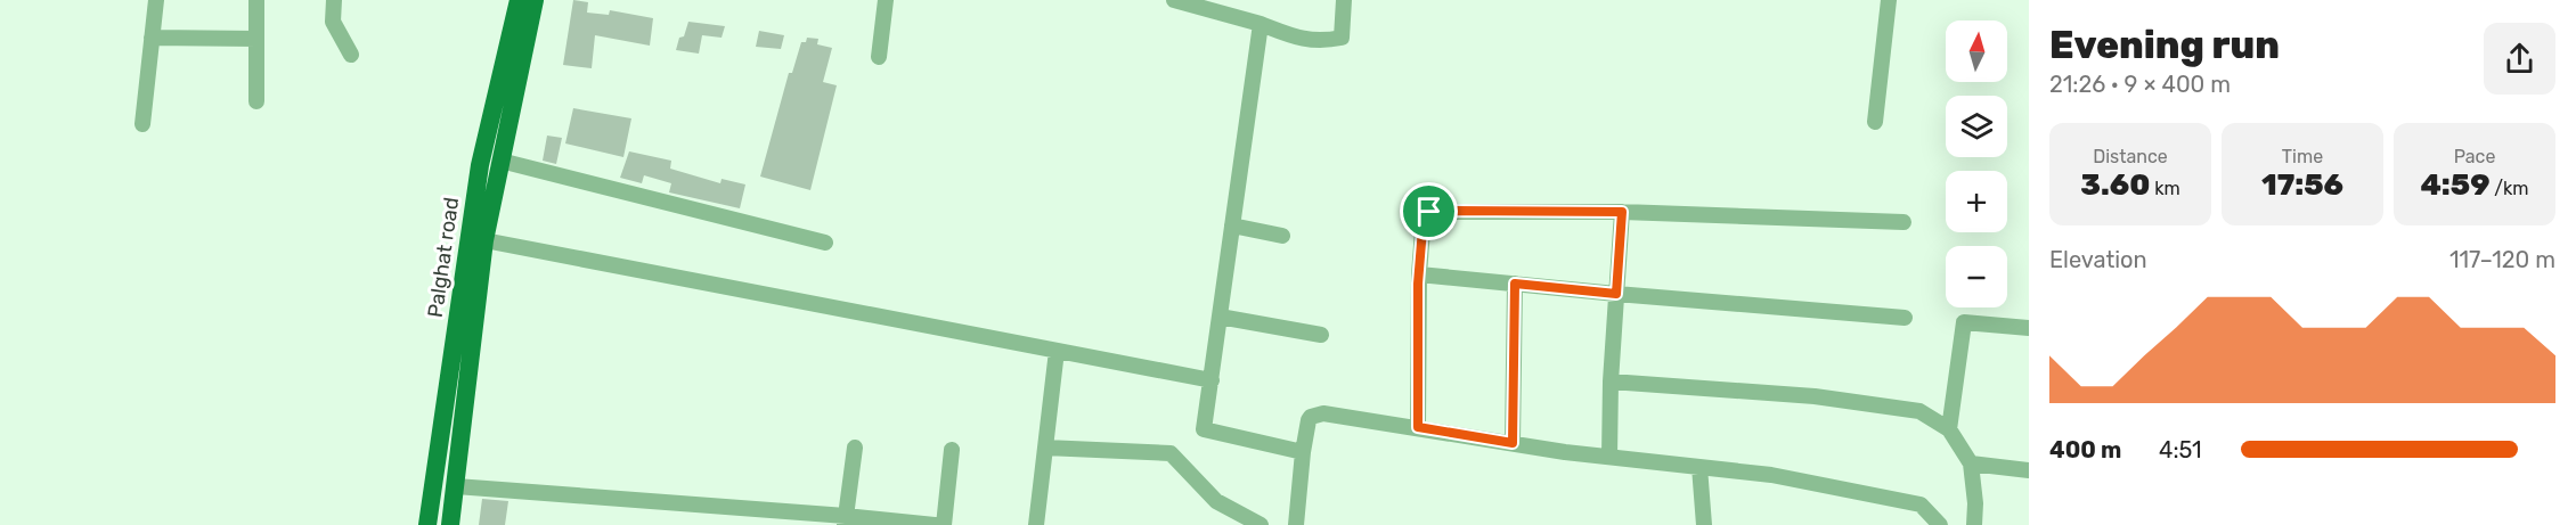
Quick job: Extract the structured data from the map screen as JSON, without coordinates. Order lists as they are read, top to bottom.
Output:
{
  "streets": {
    "main road": ["Palghat road"]
  },
  "north": "top",
  "page": {
    "heading": ["Evening run", "21:26 · 9 × 400 m"],
    "map_buttons": ["+", "−"],
    "stats": [
      ["Distance", "3.60 km"],
      ["Time", "17:56"],
      ["Pace", "4:59 /km"]
    ],
    "chart": ["Elevation", "117–120 m"],
    "list": [
      {
        "name": "400 m",
        "note": "4:51"
      }
    ]
  }
}
